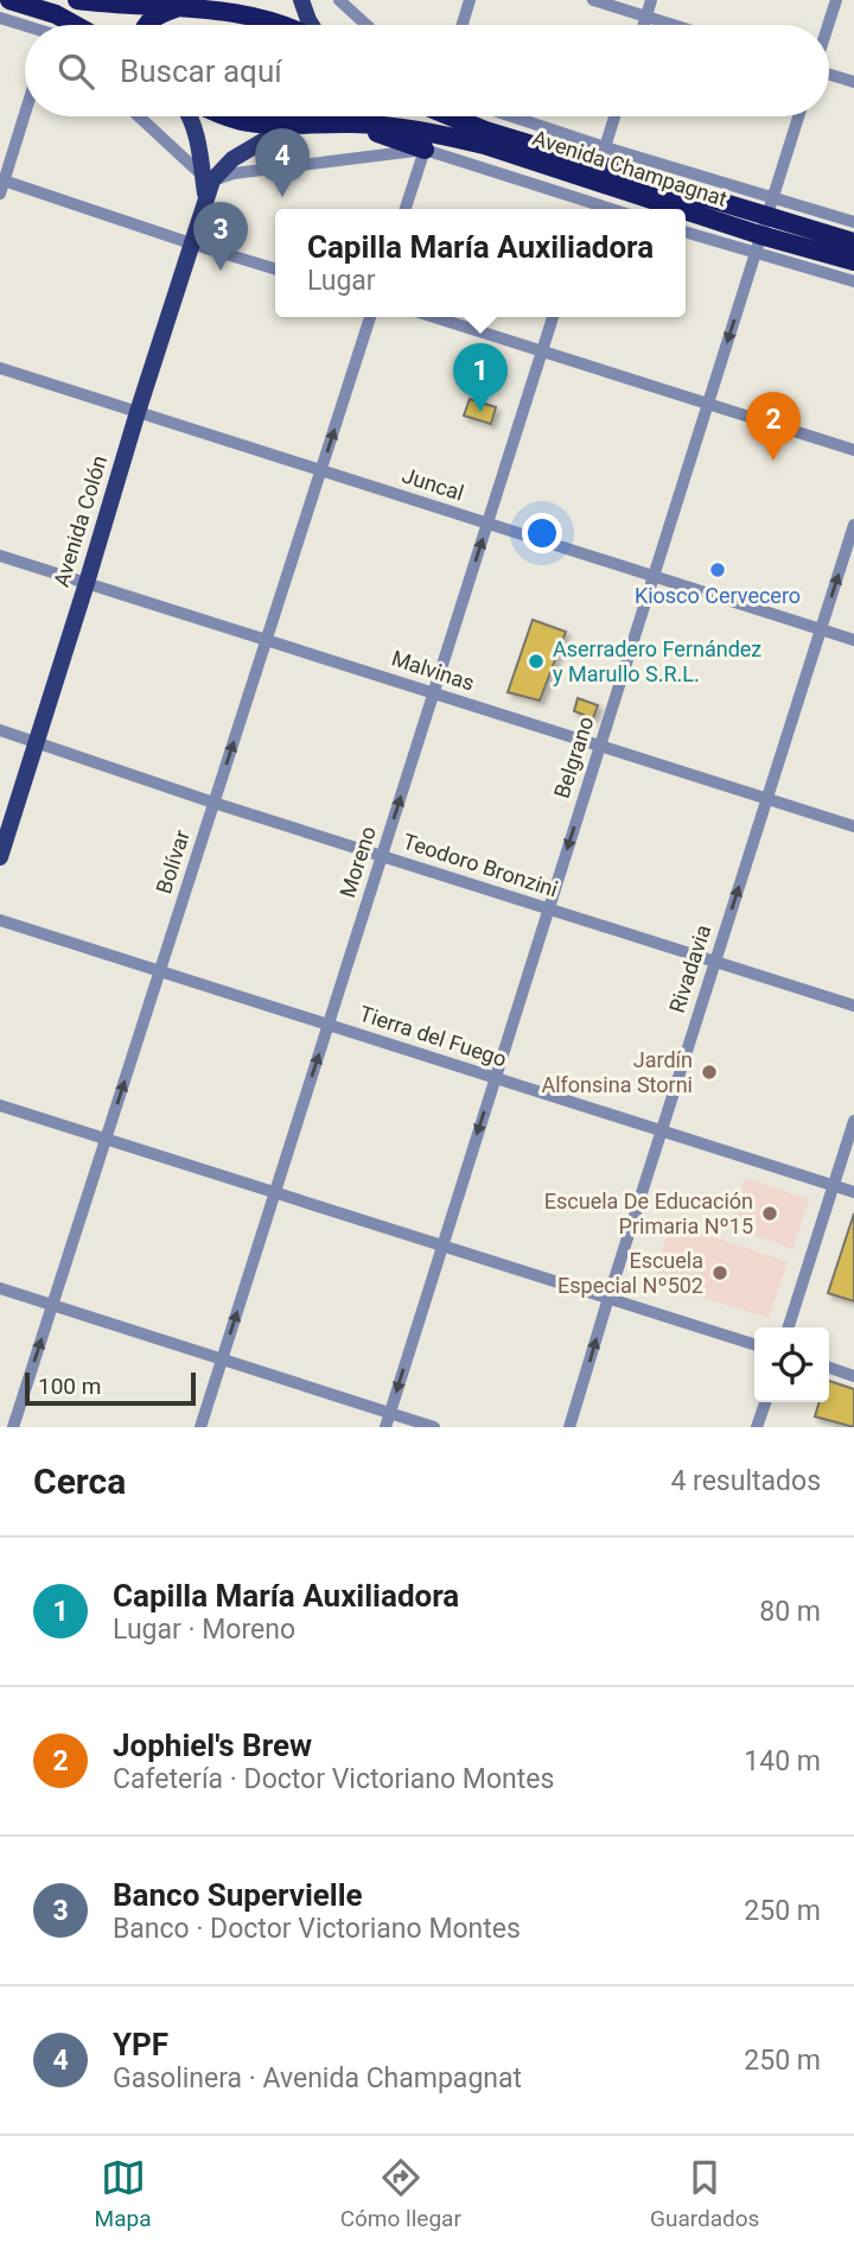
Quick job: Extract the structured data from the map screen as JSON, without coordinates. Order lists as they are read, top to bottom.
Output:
{
  "streets": {
    "highway": ["Avenida Champagnat"],
    "main road": ["Avenida Colón"],
    "street": [
      "Juncal",
      "Malvinas",
      "Belgrano",
      "Bolívar",
      "Moreno",
      "Teodoro Bronzini",
      "Rivadavia",
      "Tierra del Fuego"
    ]
  },
  "crossings": [
    ["Avenida Champagnat", "Avenida Colón"],
    ["Avenida Champagnat", "Belgrano"],
    ["Juncal", "Avenida Colón"],
    ["Juncal", "Belgrano"],
    ["Juncal", "Bolívar"],
    ["Juncal", "Moreno"],
    ["Juncal", "Rivadavia"],
    ["Avenida Colón", "Malvinas"],
    ["Avenida Colón", "Teodoro Bronzini"],
    ["Malvinas", "Belgrano"],
    ["Malvinas", "Bolívar"],
    ["Malvinas", "Moreno"],
    ["Malvinas", "Rivadavia"],
    ["Belgrano", "Teodoro Bronzini"],
    ["Belgrano", "Tierra del Fuego"],
    ["Bolívar", "Teodoro Bronzini"],
    ["Bolívar", "Tierra del Fuego"],
    ["Moreno", "Teodoro Bronzini"],
    ["Moreno", "Tierra del Fuego"],
    ["Teodoro Bronzini", "Rivadavia"],
    ["Rivadavia", "Tierra del Fuego"]
  ],
  "one_way": [
    "Belgrano",
    "Bolívar",
    "Moreno",
    "Rivadavia"
  ],
  "places": [
    "Kiosco Cervecero",
    "Aserradero Fernández y Marullo S.R.L.",
    "Jardín Alfonsina Storni",
    "Escuela De Educación Primaria Nº15",
    "Escuela Especial Nº502"
  ],
  "scale_bar": "100 m",
  "page": {
    "search": "Buscar aquí",
    "pins": [
      "4",
      "3",
      "1",
      "2"
    ],
    "popup": ["Capilla María Auxiliadora", "Lugar"],
    "scale": "100 m",
    "heading": ["Cerca", "4 resultados"],
    "list": [
      {
        "mark": "1",
        "name": "Capilla María Auxiliadora",
        "note": "Lugar · Moreno",
        "value": "80 m"
      },
      {
        "mark": "2",
        "name": "Jophiel's Brew",
        "note": "Cafetería · Doctor Victoriano Montes",
        "value": "140 m"
      },
      {
        "mark": "3",
        "name": "Banco Supervielle",
        "note": "Banco · Doctor Victoriano Montes",
        "value": "250 m"
      },
      {
        "mark": "4",
        "name": "YPF",
        "note": "Gasolinera · Avenida Champagnat",
        "value": "250 m"
      }
    ],
    "nav": ["Mapa", "Cómo llegar", "Guardados"]
  }
}
